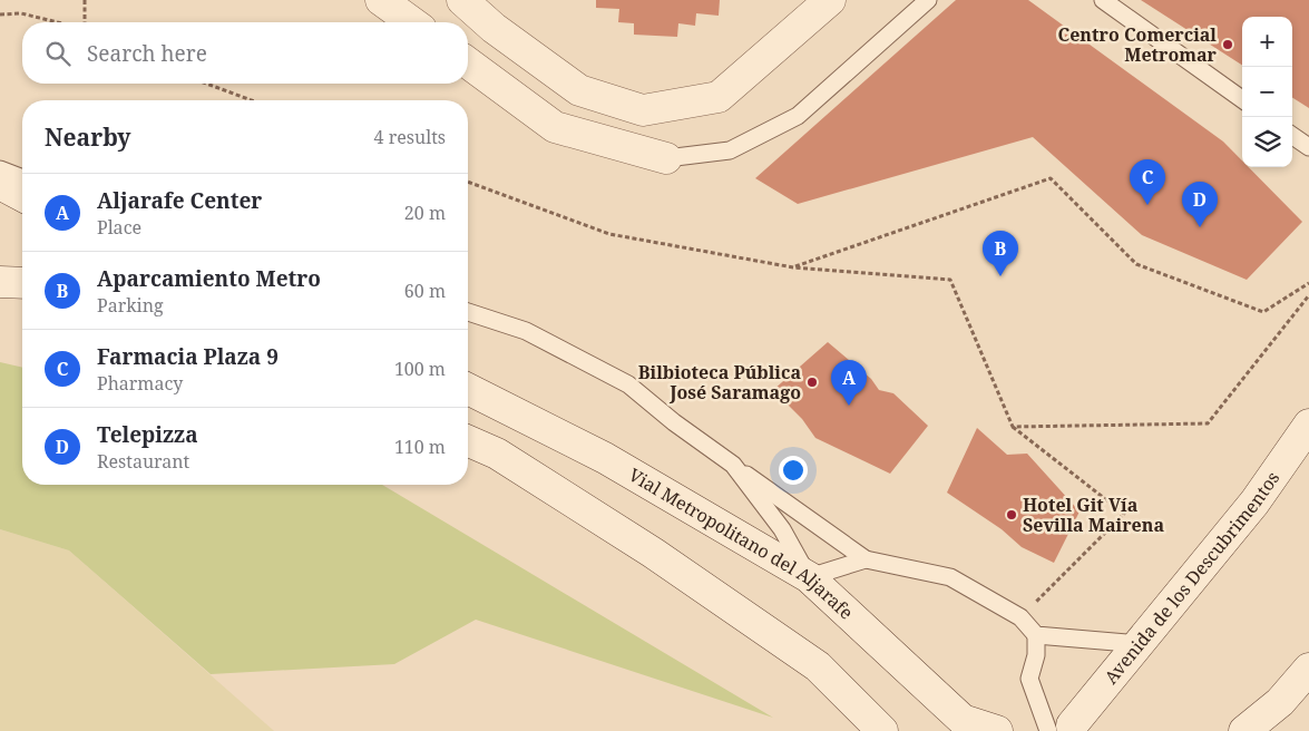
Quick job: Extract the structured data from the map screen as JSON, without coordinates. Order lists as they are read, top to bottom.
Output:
{
  "streets": {
    "main road": ["Vial Metropolitano del Aljarafe", "Avenida de los Descubrimentos"]
  },
  "places": ["Centro Comercial Metromar", "Bilbioteca Pública José Saramago", "Hotel Git Vía Sevilla Mairena"],
  "page": {
    "map_buttons": ["+", "−"],
    "search": "Search here",
    "heading": ["Nearby", "4 results"],
    "pins": [
      "C",
      "D",
      "B",
      "A"
    ],
    "list": [
      {
        "mark": "A",
        "name": "Aljarafe Center",
        "note": "Place",
        "value": "20 m"
      },
      {
        "mark": "B",
        "name": "Aparcamiento Metro",
        "note": "Parking",
        "value": "60 m"
      },
      {
        "mark": "C",
        "name": "Farmacia Plaza 9",
        "note": "Pharmacy",
        "value": "100 m"
      },
      {
        "mark": "D",
        "name": "Telepizza",
        "note": "Restaurant",
        "value": "110 m"
      }
    ]
  }
}
